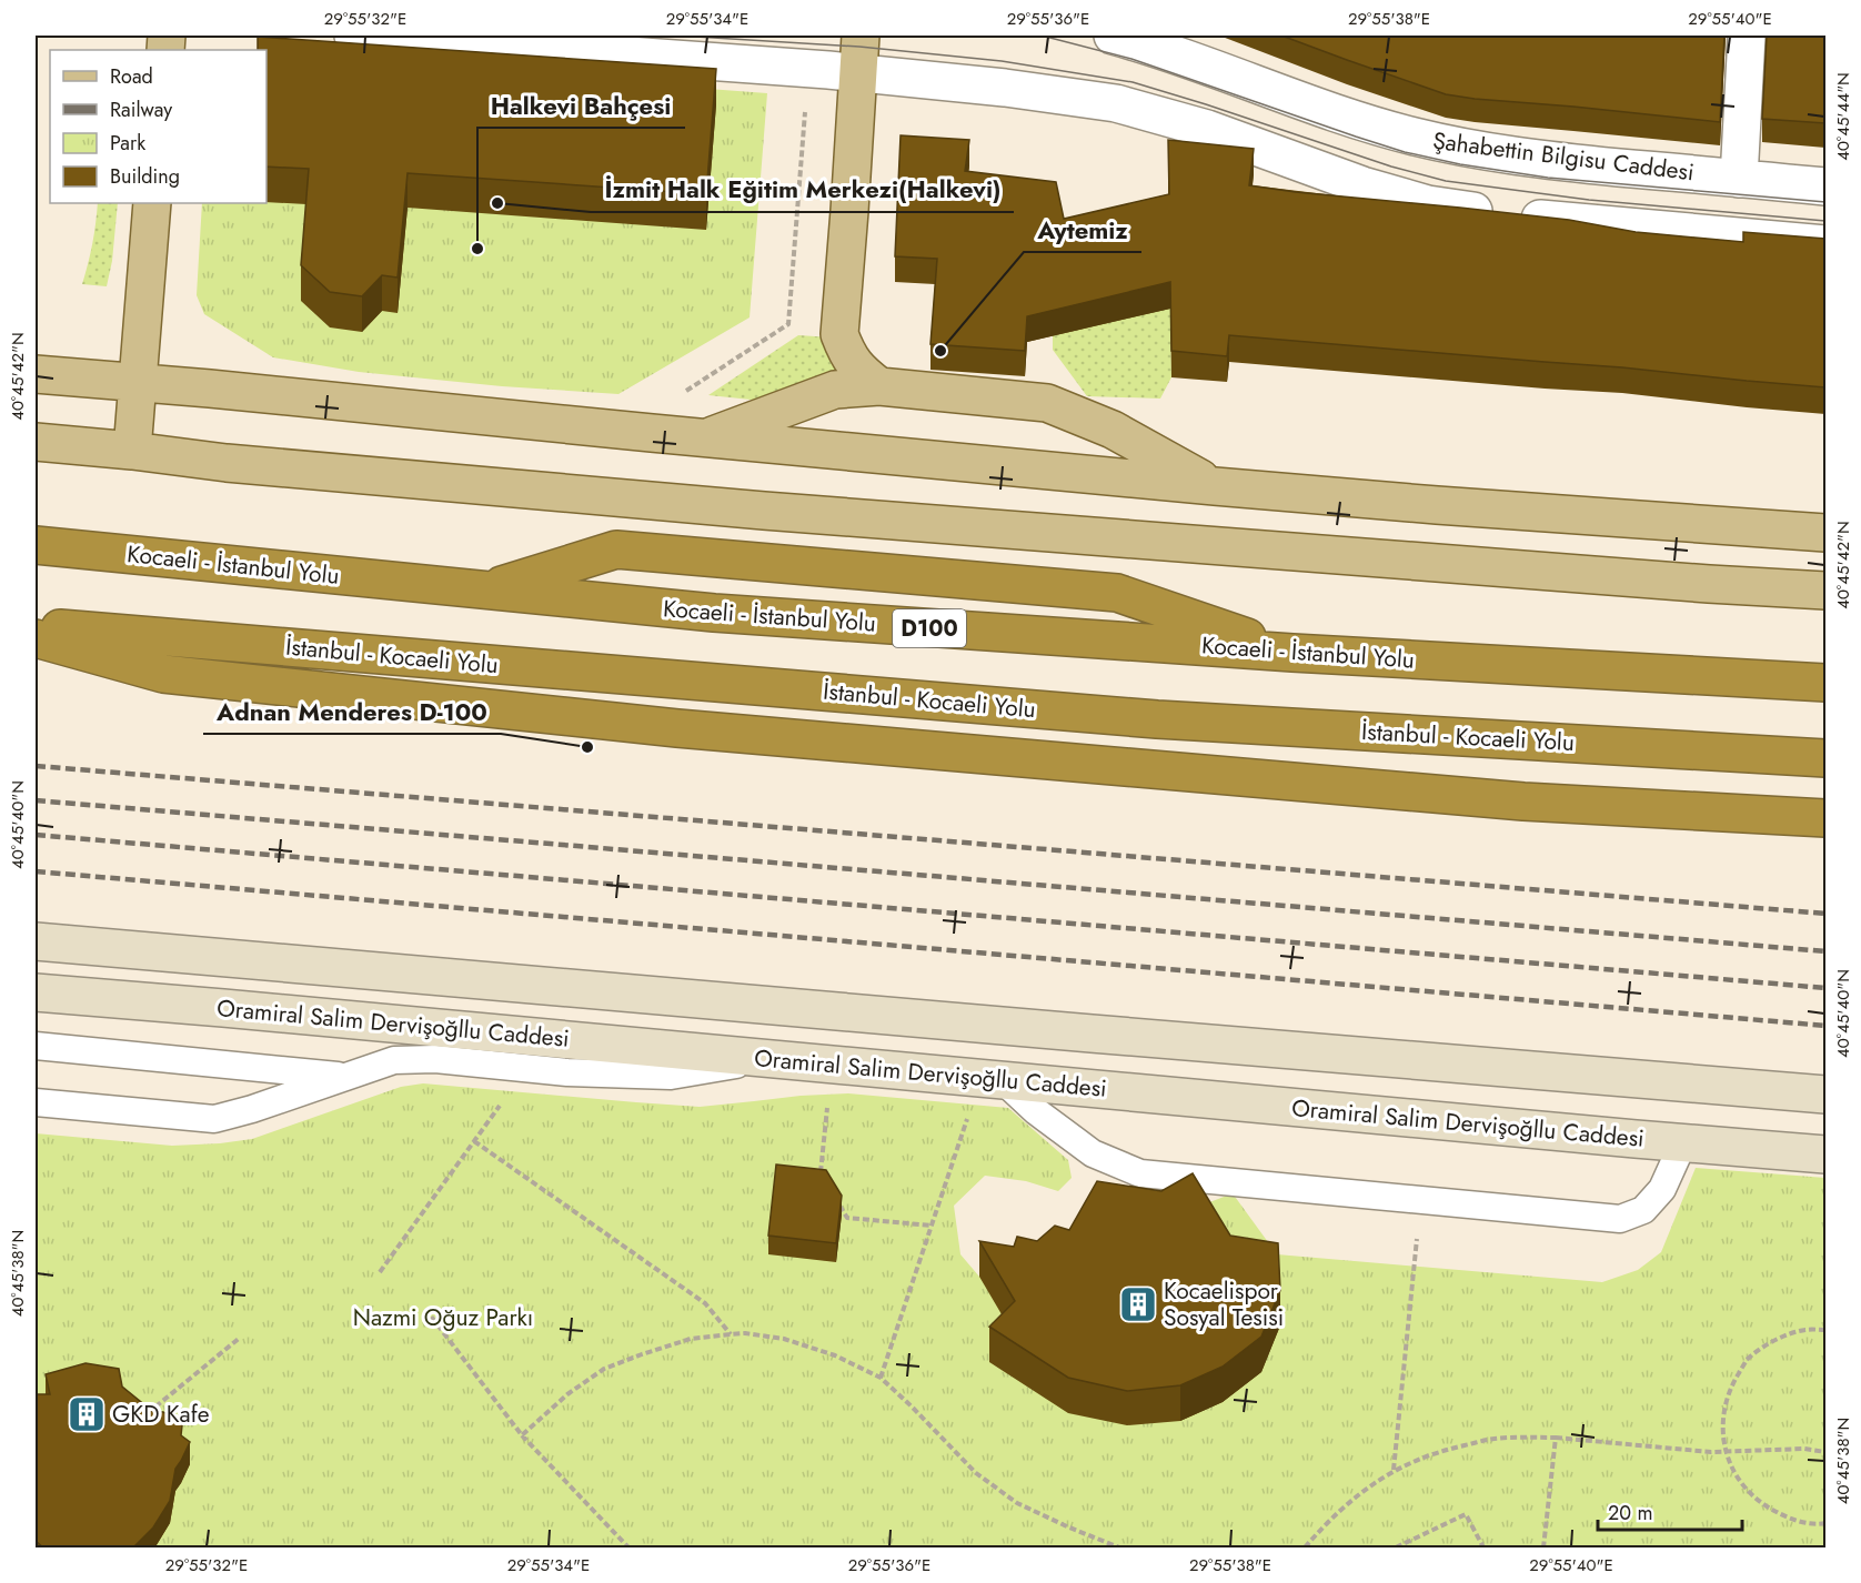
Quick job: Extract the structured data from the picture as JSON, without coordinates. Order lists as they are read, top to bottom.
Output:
{
  "streets": {
    "highway": ["Kocaeli - İstanbul Yolu", "D100", "İstanbul - Kocaeli Yolu"],
    "main road": ["Oramiral Salim Dervişoğllu Caddesi"],
    "street": ["Şahabettin Bilgisu Caddesi"]
  },
  "parks": ["Nazmi Oğuz Parkı"],
  "places": {
    "other": [
      "İzmit Halk Eğitim Merkezi(Halkevi)",
      "Halkevi Bahçesi",
      "Aytemiz",
      "Adnan Menderes D-100"
    ],
    "building": ["Kocaelispor Sosyal Tesisi", "GKD Kafe"]
  },
  "legend": [
    "Road",
    "Railway",
    "Park",
    "Building"
  ],
  "scale_bar": "20 m",
  "coordinates": [
    "29°55'32\"E",
    "29°55'34\"E",
    "29°55'36\"E",
    "29°55'38\"E",
    "29°55'40\"E",
    "40°45'44\"N",
    "40°45'42\"N",
    "40°45'40\"N",
    "40°45'38\"N"
  ]
}
